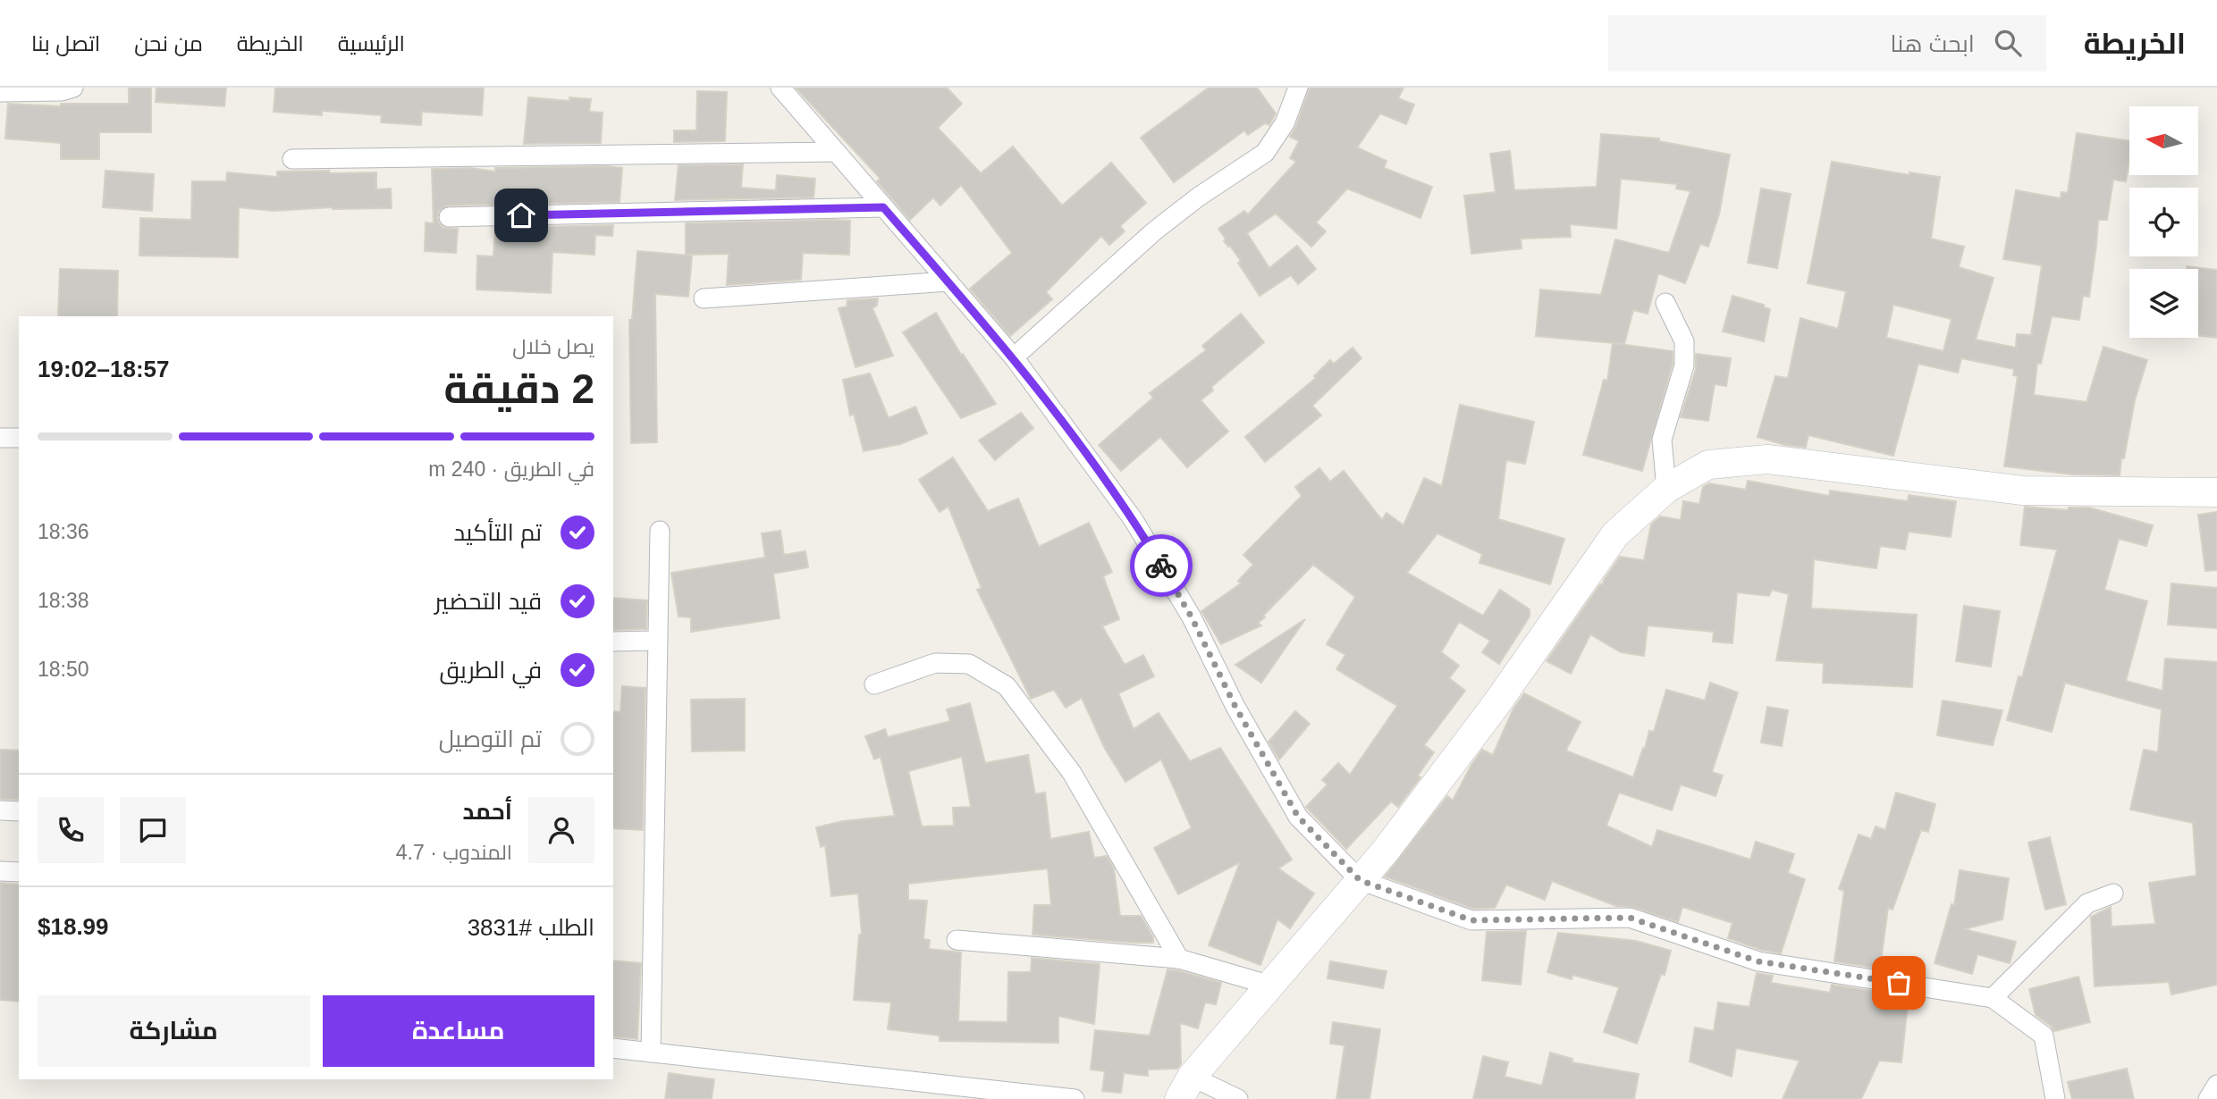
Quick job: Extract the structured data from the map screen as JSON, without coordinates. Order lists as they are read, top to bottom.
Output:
{
  "north": "left",
  "page": {
    "header": "الخريطة",
    "search": "ابحث هنا",
    "nav": [
      "الرئيسية",
      "الخريطة",
      "من نحن",
      "اتصل بنا"
    ],
    "heading": ["2 دقيقة", "يصل خلال", "18:57–19:02"],
    "panel": [
      "أحمد",
      "المندوب · 4.7",
      "الطلب #3831",
      "$18.99"
    ],
    "bar": "في الطريق · 240 m",
    "list": [
      ["تم التأكيد", "18:36"],
      ["قيد التحضير", "18:38"],
      ["في الطريق", "18:50"],
      "تم التوصيل"
    ],
    "buttons": ["مساعدة", "مشاركة"]
  }
}
